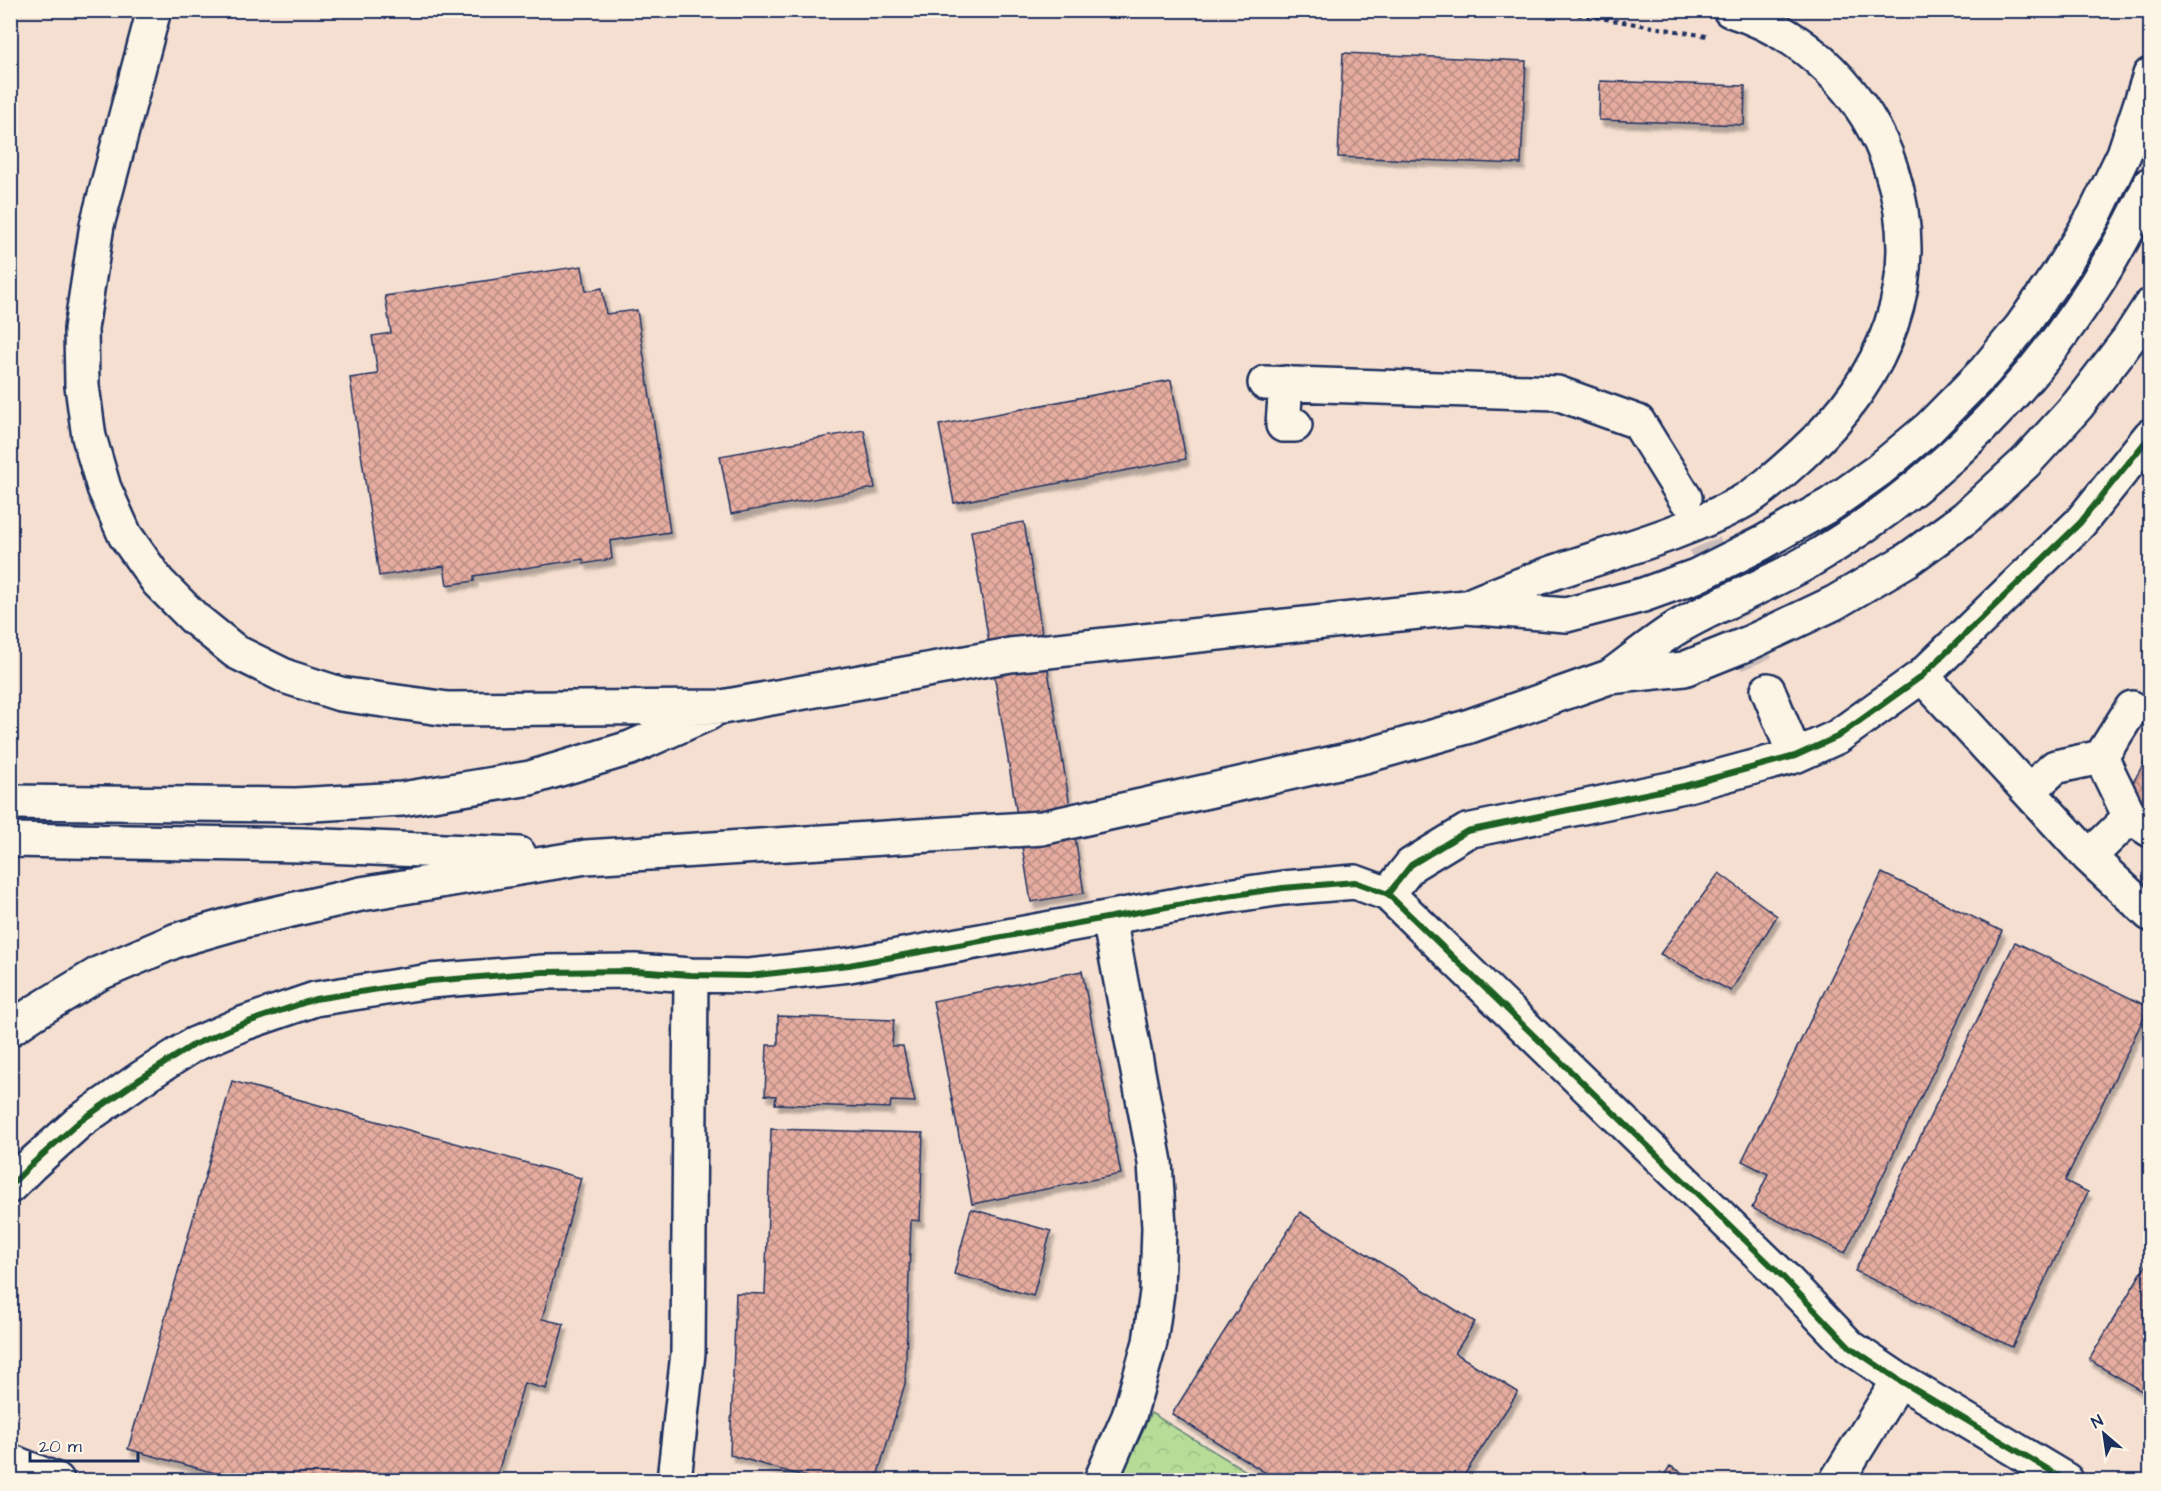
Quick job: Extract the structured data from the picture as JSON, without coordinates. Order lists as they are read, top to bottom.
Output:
{
  "scale_bar": "20 m",
  "north": "top left"
}
